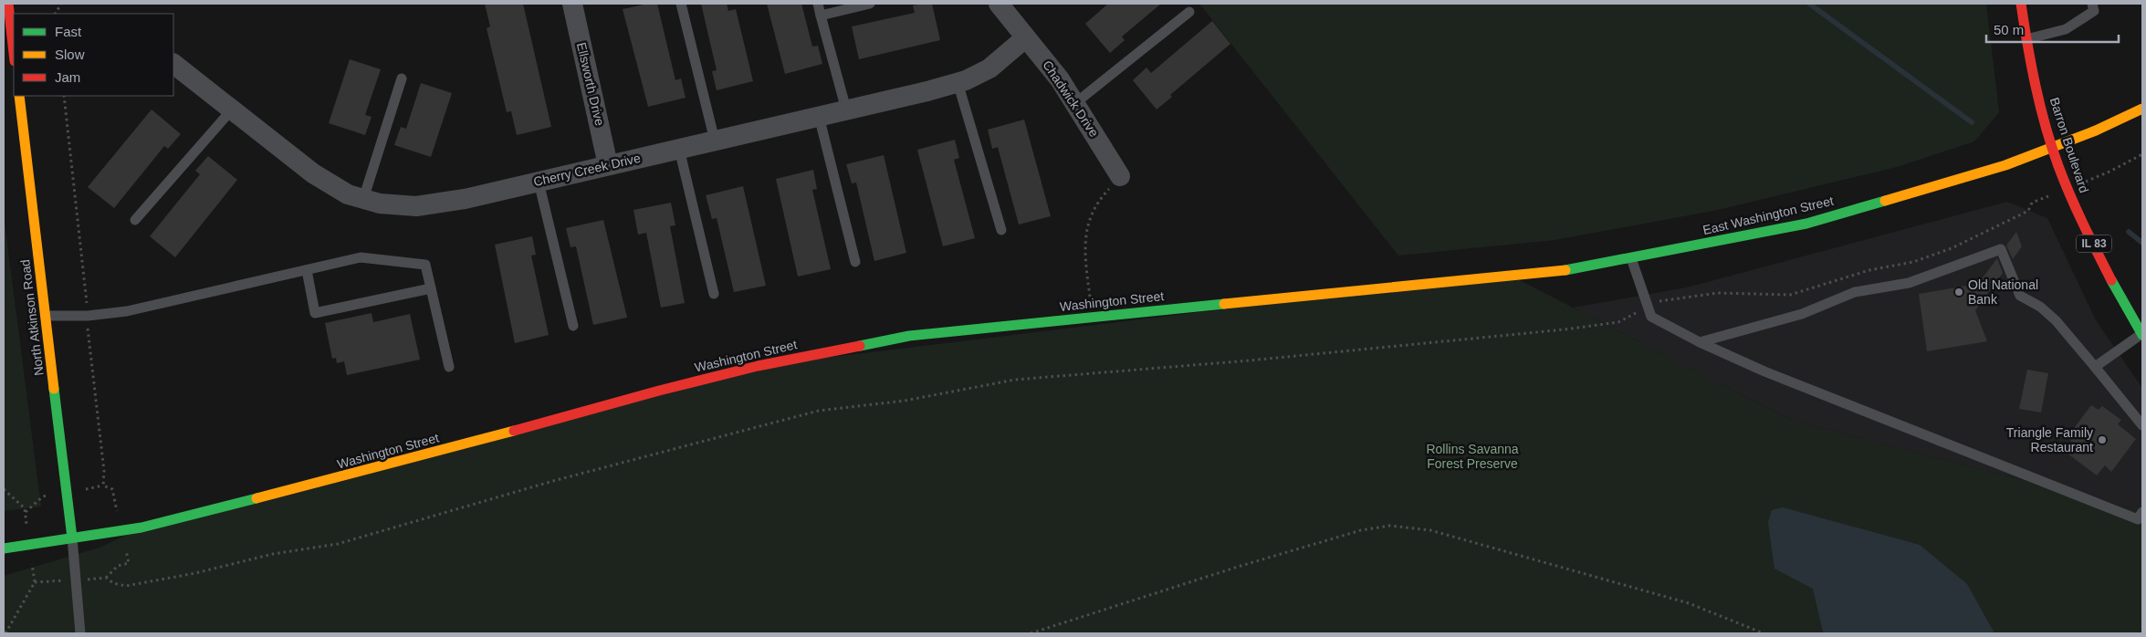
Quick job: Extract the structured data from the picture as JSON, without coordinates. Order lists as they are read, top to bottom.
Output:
{
  "streets": {
    "main road": [
      "Barron Boulevard",
      "East Washington Street",
      "IL 83",
      "Washington Street",
      "North Atkinson Road"
    ],
    "street": ["Ellsworth Drive", "Chadwick Drive", "Cherry Creek Drive"]
  },
  "crossings": [
    ["Ellsworth Drive", "Cherry Creek Drive"],
    ["Chadwick Drive", "Cherry Creek Drive"],
    ["Barron Boulevard", "East Washington Street"],
    ["East Washington Street", "Washington Street"],
    ["Washington Street", "North Atkinson Road"]
  ],
  "parks": ["Rollins Savanna Forest Preserve"],
  "places": ["Old National Bank", "Triangle Family Restaurant"],
  "legend": ["Fast", "Slow", "Jam"],
  "scale_bar": "50 m"
}
